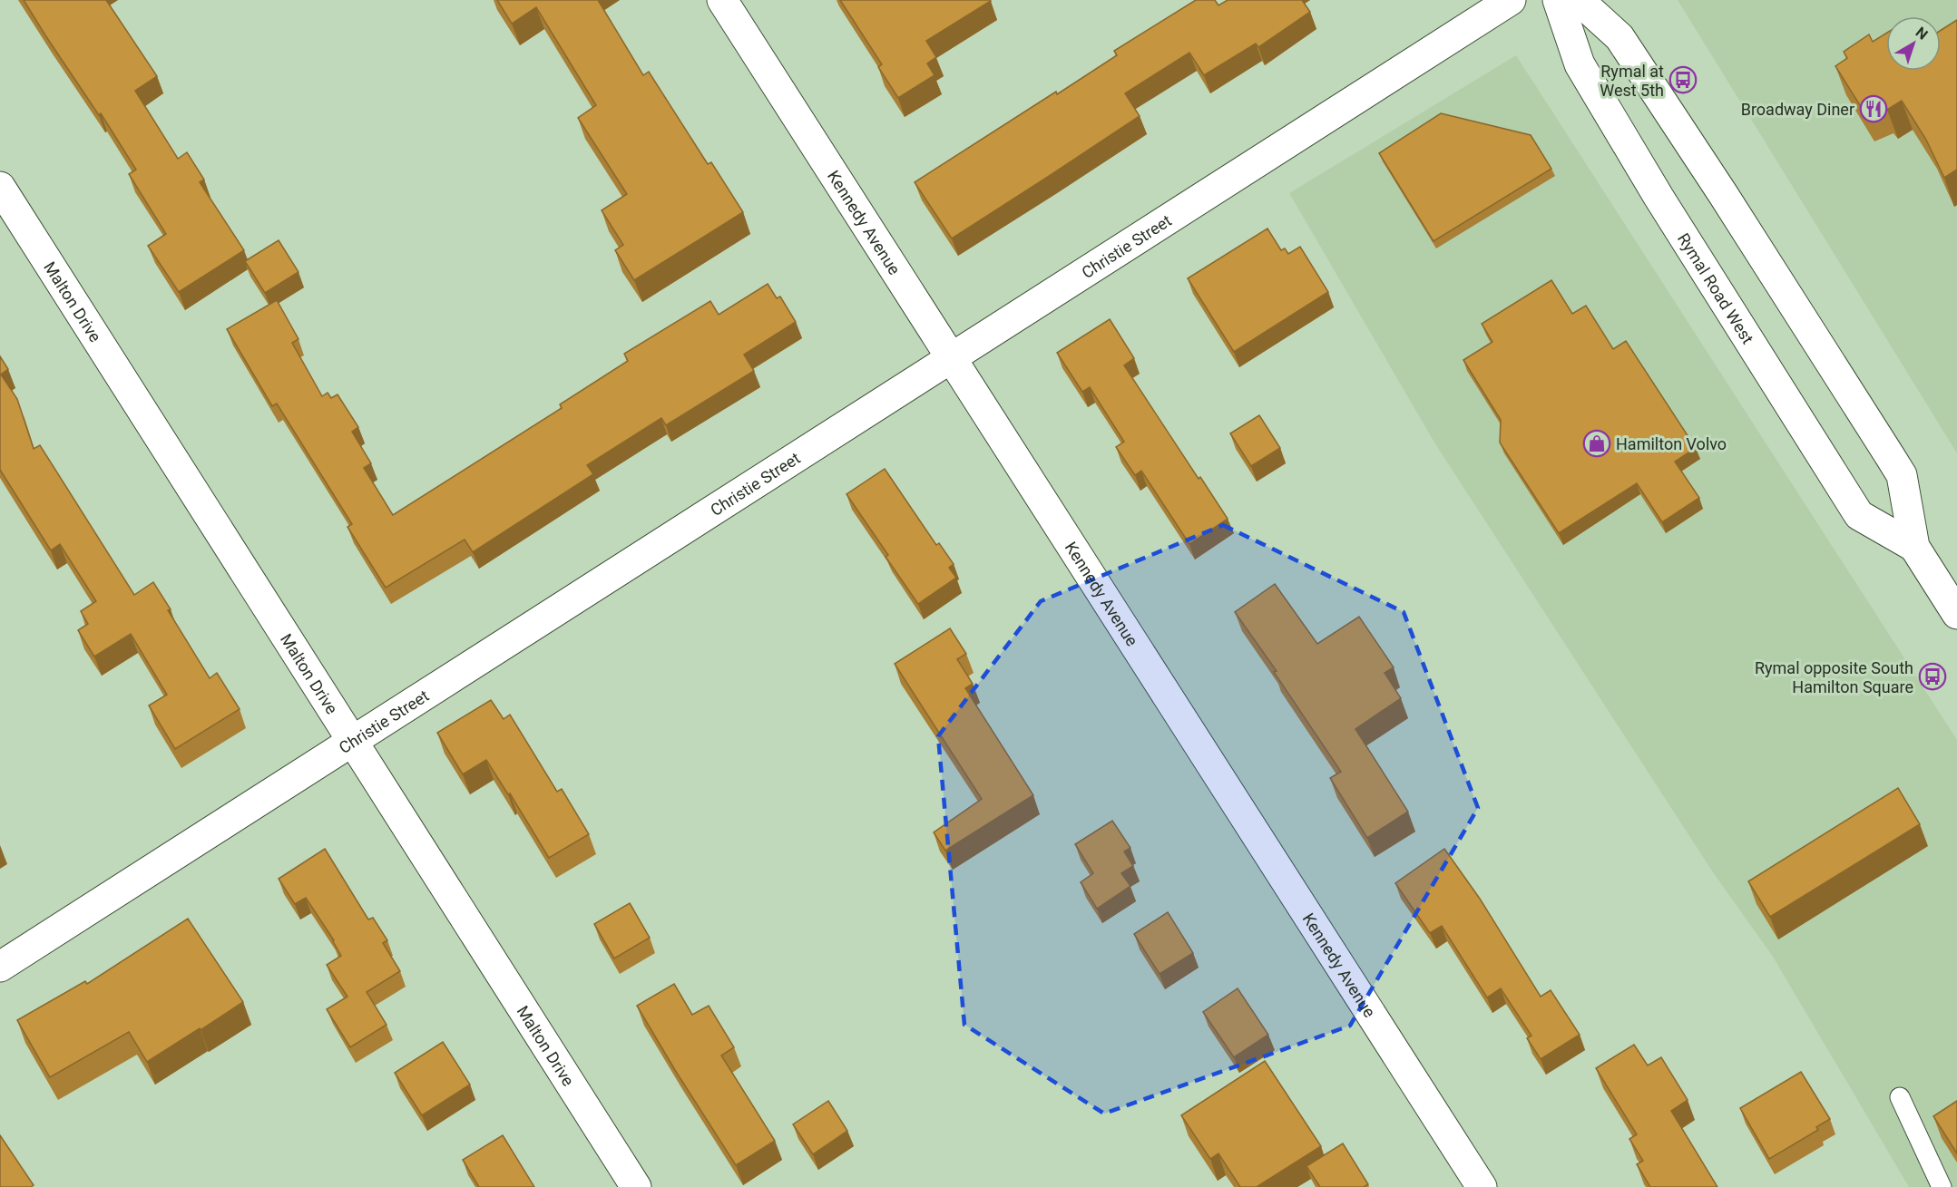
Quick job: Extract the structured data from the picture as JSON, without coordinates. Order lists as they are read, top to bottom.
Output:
{
  "streets": {
    "street": [
      "Kennedy Avenue",
      "Christie Street",
      "Rymal Road West",
      "Malton Drive"
    ]
  },
  "crossings": [
    ["Kennedy Avenue", "Christie Street"],
    ["Christie Street", "Malton Drive"]
  ],
  "places": {
    "bus stop": ["Rymal at West 5th", "Rymal opposite South Hamilton Square"],
    "restaurant": ["Broadway Diner"],
    "shop": ["Hamilton Volvo"]
  },
  "north": "top right"
}
